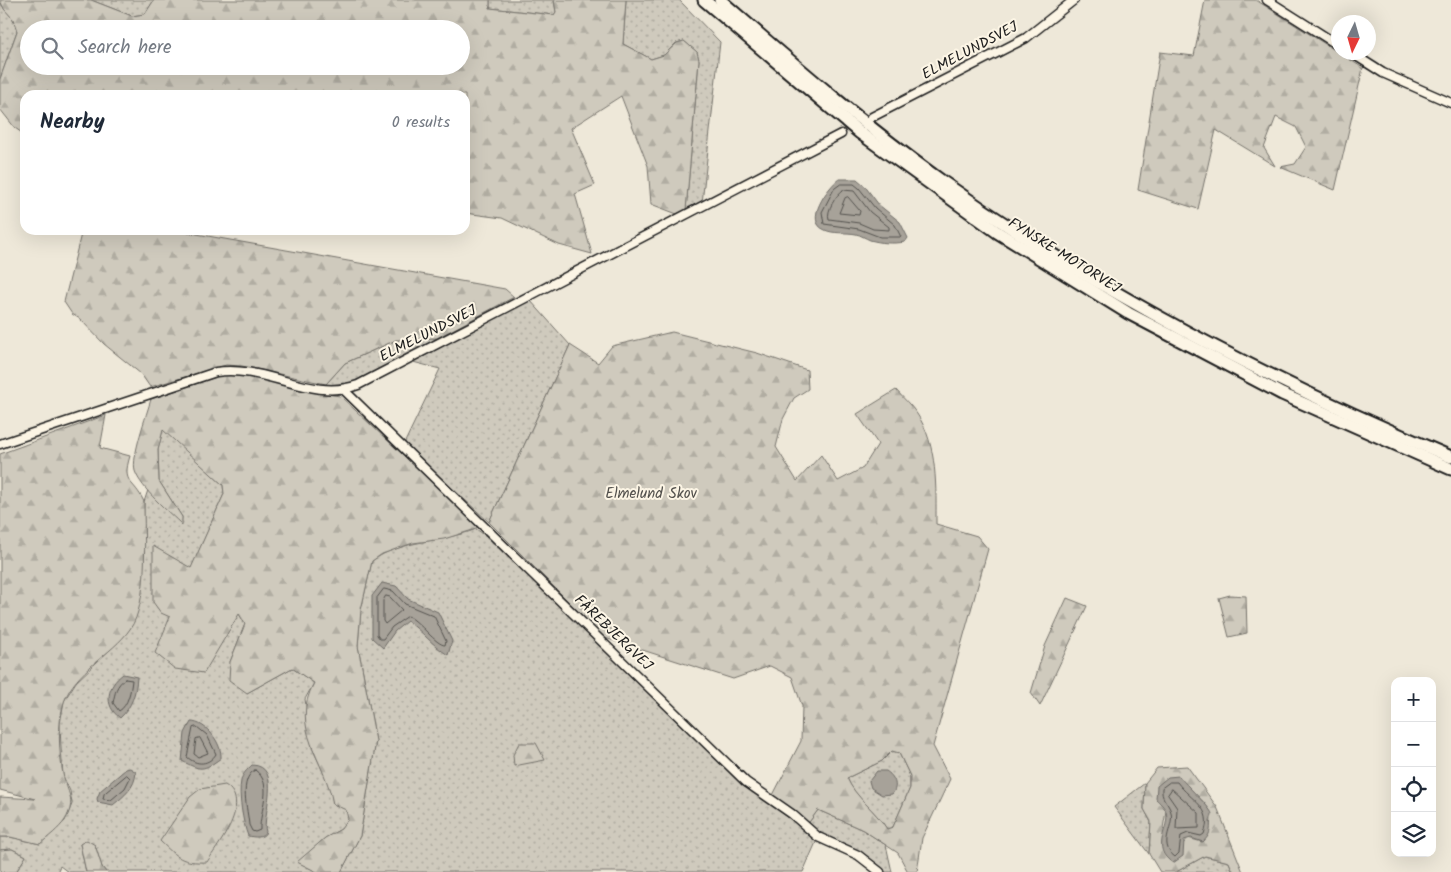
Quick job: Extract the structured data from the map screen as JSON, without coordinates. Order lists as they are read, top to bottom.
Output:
{
  "streets": {
    "highway": ["FYNSKE MOTORVEJ"],
    "street": ["ELMELUNDSVEJ", "FÅREBJERGVEJ"]
  },
  "crossings": [
    ["ELMELUNDSVEJ", "FÅREBJERGVEJ"]
  ],
  "parks": ["Elmelund Skov"],
  "north": "bottom",
  "page": {
    "search": "Search here",
    "heading": ["Nearby", "0 results"],
    "map_buttons": ["+", "−"]
  }
}
